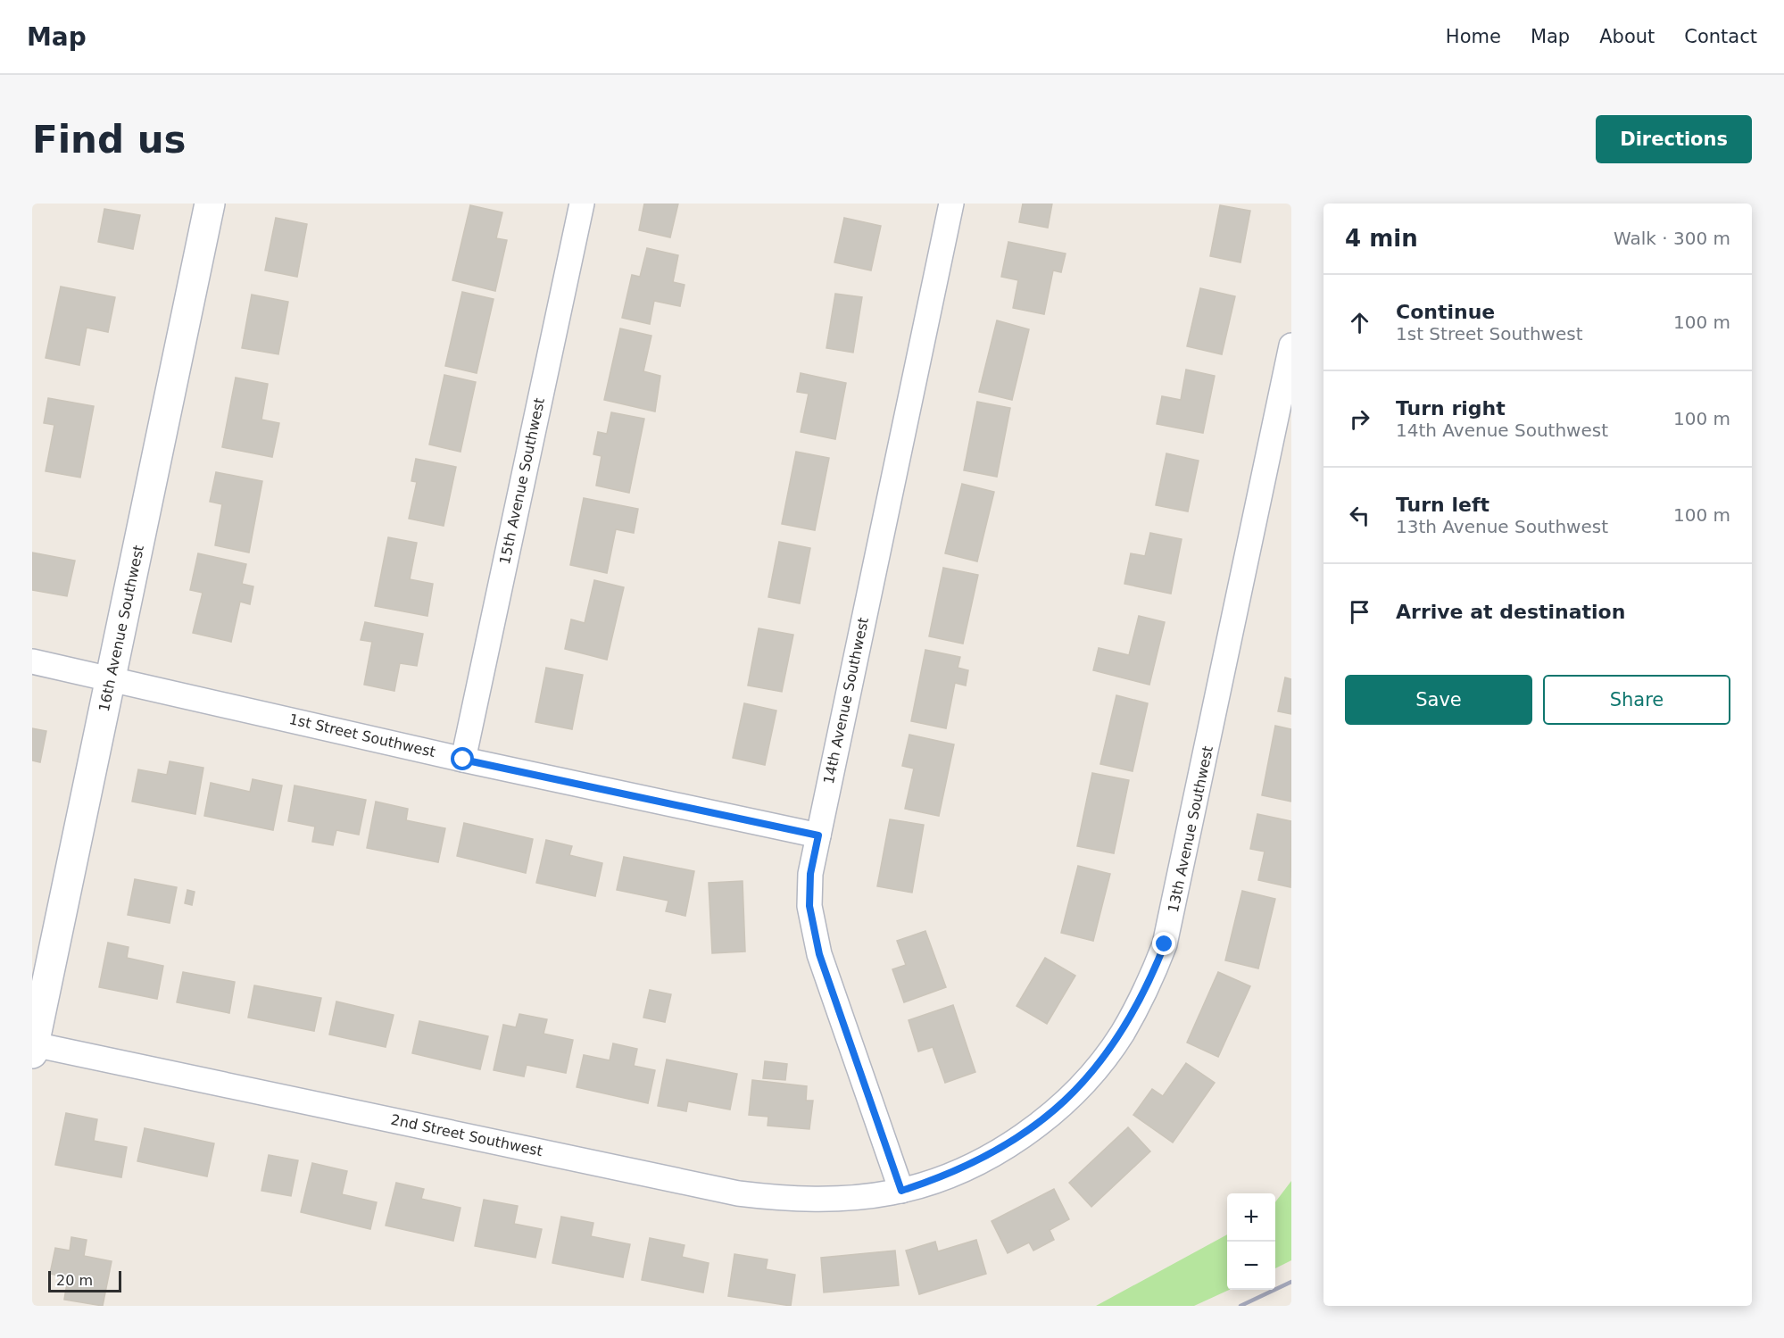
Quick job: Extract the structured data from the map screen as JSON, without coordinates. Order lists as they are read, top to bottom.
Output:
{
  "streets": {
    "street": [
      "15th Avenue Southwest",
      "16th Avenue Southwest",
      "14th Avenue Southwest",
      "1st Street Southwest",
      "13th Avenue Southwest",
      "2nd Street Southwest"
    ]
  },
  "crossings": [
    ["15th Avenue Southwest", "1st Street Southwest"],
    ["16th Avenue Southwest", "1st Street Southwest"],
    ["16th Avenue Southwest", "2nd Street Southwest"],
    ["14th Avenue Southwest", "1st Street Southwest"],
    ["14th Avenue Southwest", "13th Avenue Southwest"],
    ["14th Avenue Southwest", "2nd Street Southwest"],
    ["13th Avenue Southwest", "2nd Street Southwest"]
  ],
  "scale_bar": "20 m",
  "page": {
    "header": "Map",
    "nav": [
      "Home",
      "Map",
      "About",
      "Contact"
    ],
    "buttons": [
      "Directions",
      ["Save", "Share"]
    ],
    "title": "Find us",
    "heading": ["4 min", "Walk · 300 m"],
    "list": [
      ["Continue", "1st Street Southwest", "100 m"],
      ["Turn right", "14th Avenue Southwest", "100 m"],
      ["Turn left", "13th Avenue Southwest", "100 m"],
      "Arrive at destination"
    ],
    "map_buttons": ["+", "−"],
    "scale": "20 m"
  }
}
